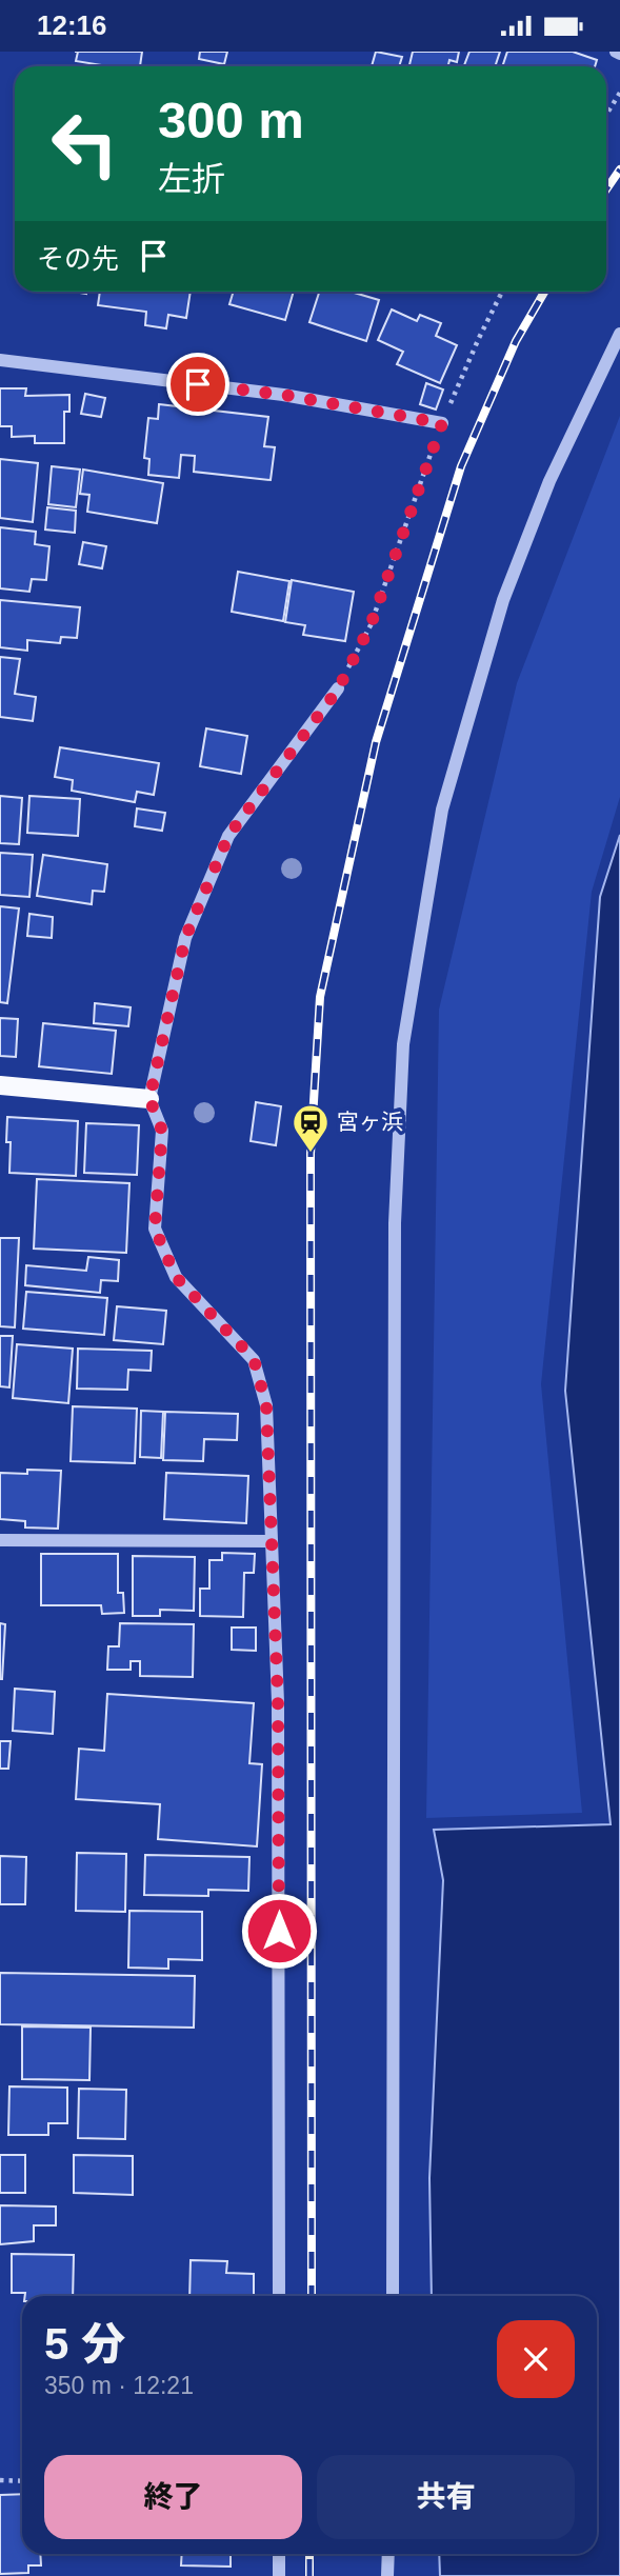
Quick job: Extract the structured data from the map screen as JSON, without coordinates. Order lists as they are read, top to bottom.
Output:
{
  "places": {
    "station": ["宮ヶ浜"]
  },
  "page": {
    "status": "12:16",
    "turn": ["300 m", "左折"],
    "then": "その先",
    "heading": ["5 分", "350 m · 12:21"],
    "buttons": ["終了", "共有"]
  }
}
